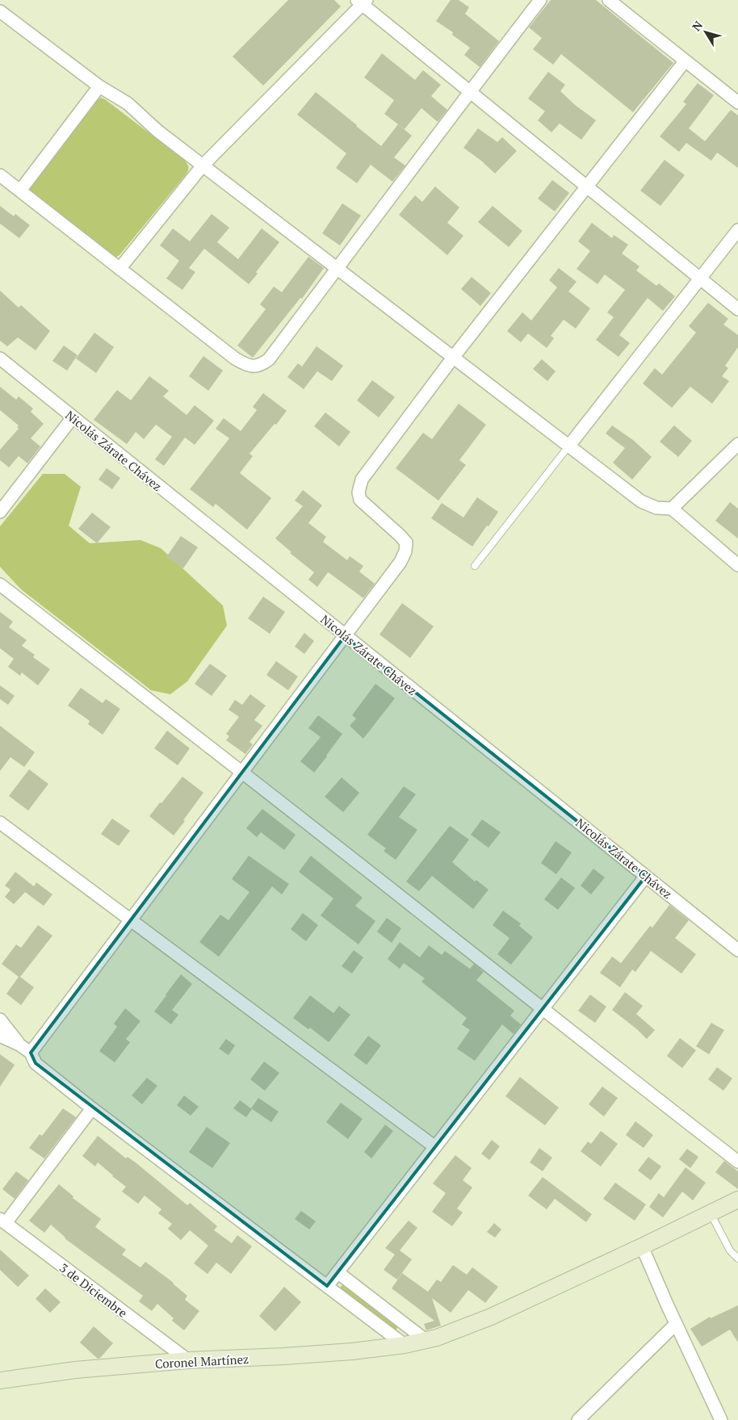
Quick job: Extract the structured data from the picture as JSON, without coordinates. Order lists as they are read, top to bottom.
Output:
{
  "streets": {
    "main road": ["Coronel Martínez"],
    "street": ["Nicolás Zárate Chávez", "3 de Diciembre"]
  },
  "crossings": [
    ["3 de Diciembre", "Coronel Martínez"]
  ],
  "north": "top left"
}
